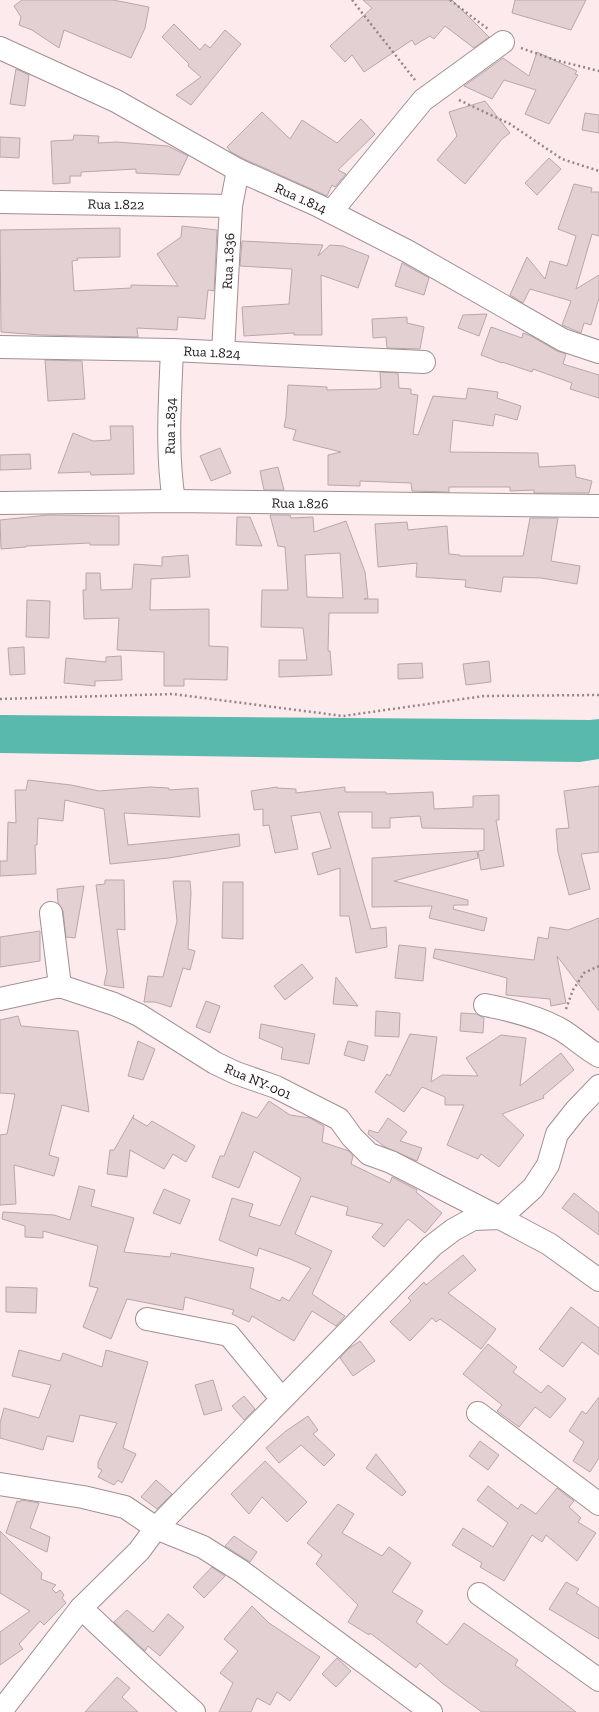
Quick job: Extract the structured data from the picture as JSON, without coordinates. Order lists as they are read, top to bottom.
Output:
{
  "streets": {
    "street": [
      "Rua 1.814",
      "Rua 1.822",
      "Rua 1.836",
      "Rua 1.824",
      "Rua 1.834",
      "Rua 1.826",
      "Rua NY-001"
    ]
  },
  "crossings": [
    ["Rua 1.814", "Rua 1.836"],
    ["Rua 1.822", "Rua 1.836"],
    ["Rua 1.836", "Rua 1.824"],
    ["Rua 1.824", "Rua 1.834"],
    ["Rua 1.834", "Rua 1.826"]
  ]
}
